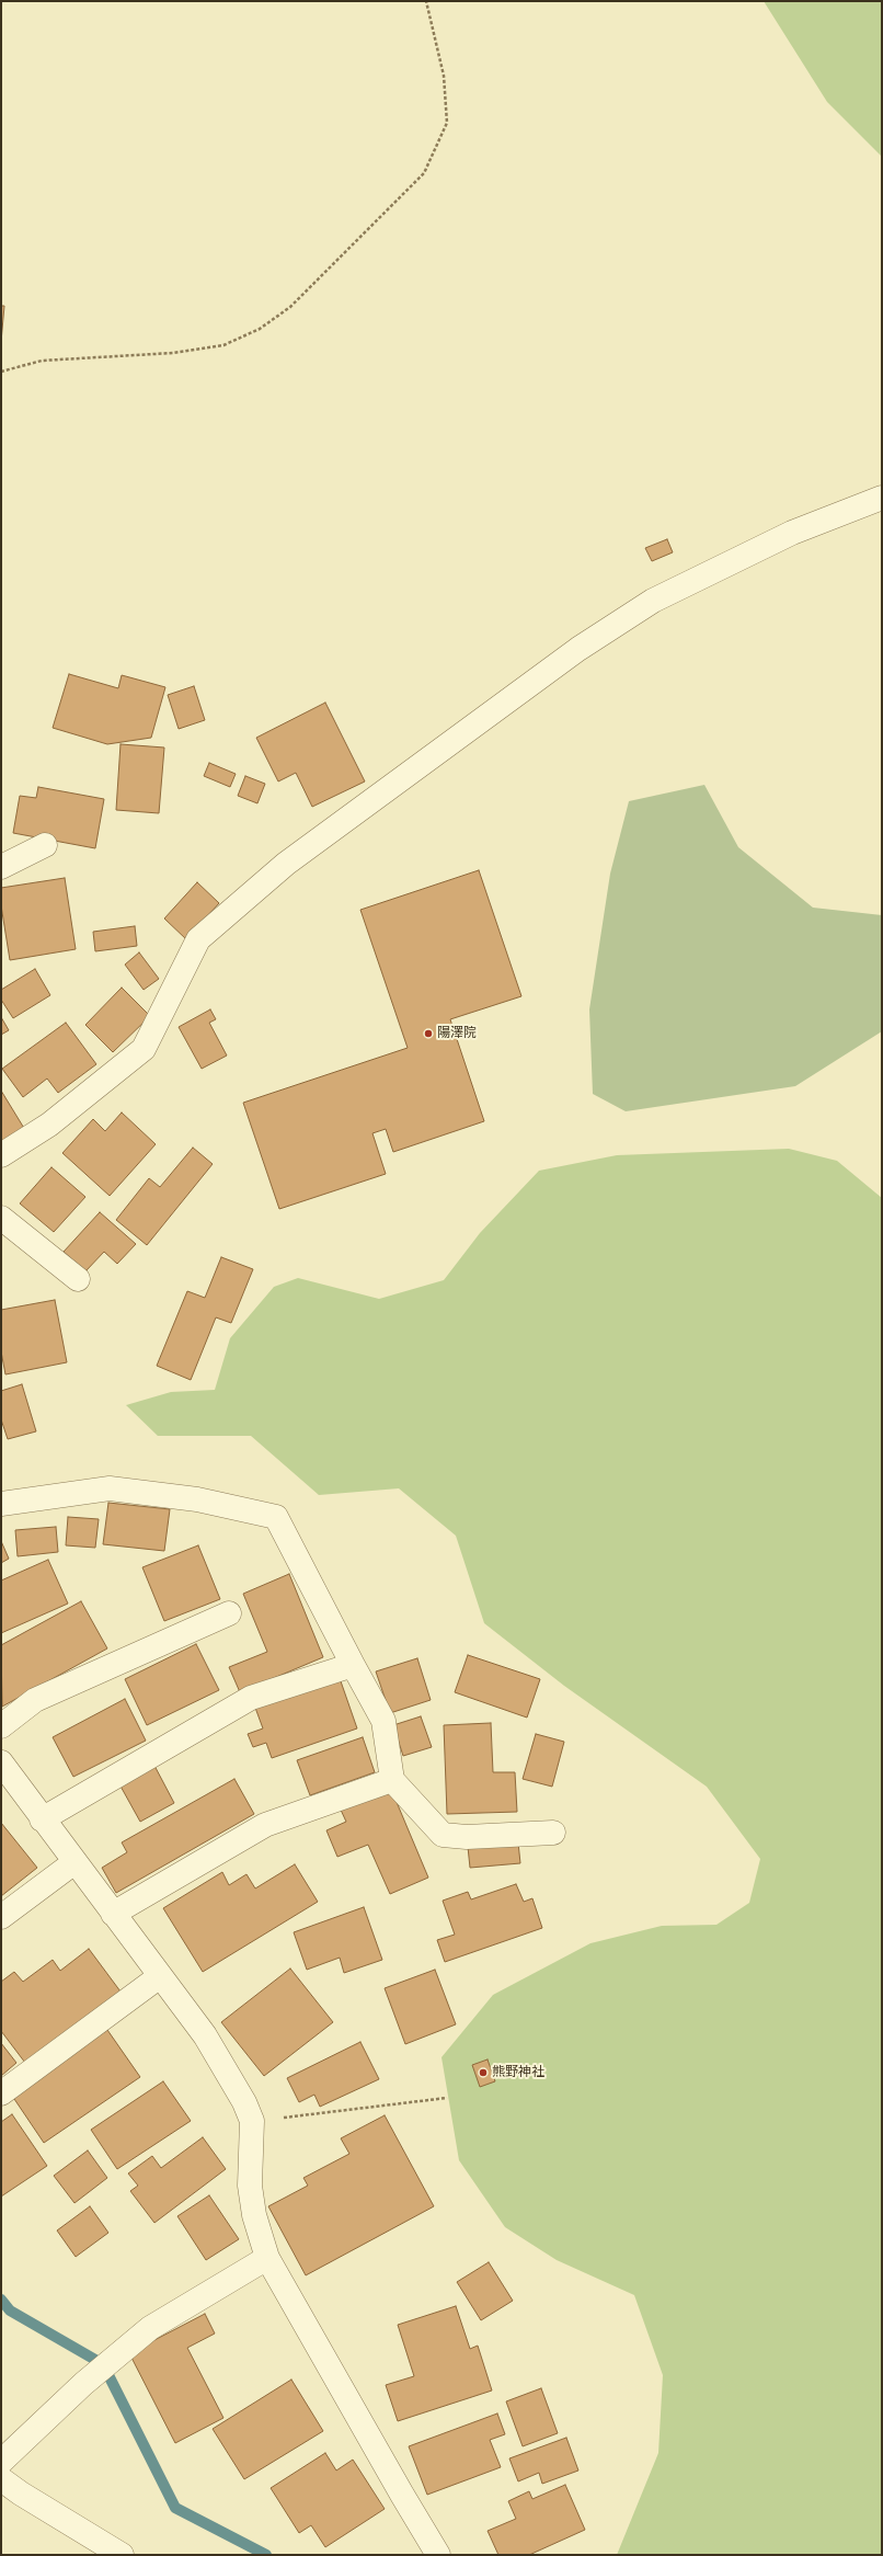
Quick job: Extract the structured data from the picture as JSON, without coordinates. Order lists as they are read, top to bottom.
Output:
{
  "places": ["陽澤院", "熊野神社"]
}
